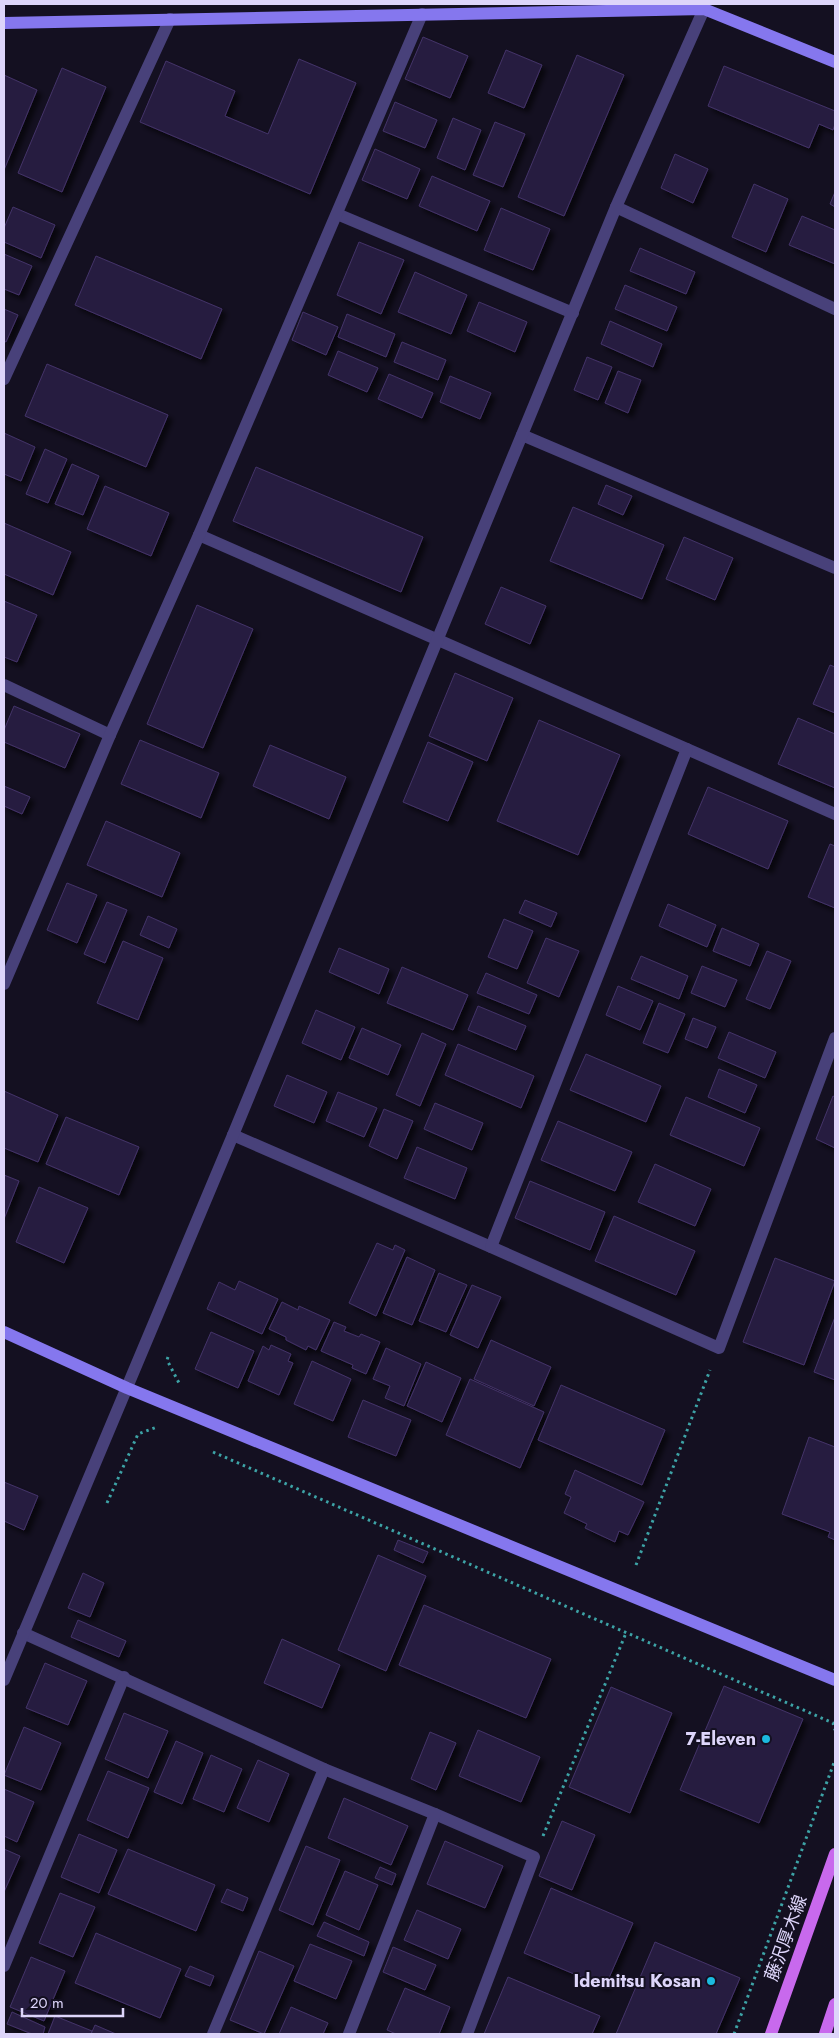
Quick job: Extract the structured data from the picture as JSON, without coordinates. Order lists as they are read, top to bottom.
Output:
{
  "streets": {
    "main road": ["藤沢厚木線"]
  },
  "places": ["7-Eleven", "Idemitsu Kosan"],
  "scale_bar": "20 m"
}
